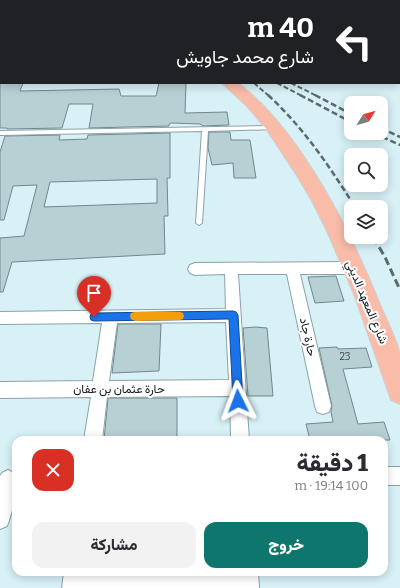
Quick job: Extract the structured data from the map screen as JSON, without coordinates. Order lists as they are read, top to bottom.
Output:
{
  "streets": {
    "main road": ["شارع المعهد الديني"],
    "street": ["حارة جاد", "حارة عثمان بن عفان"]
  },
  "house_numbers": ["23"],
  "north": "top right",
  "page": {
    "turn": ["40 m", "شارع محمد جاويش"],
    "heading": ["1 دقيقة", "100 m · 19:14"],
    "buttons": ["خروج", "مشاركة"]
  }
}
